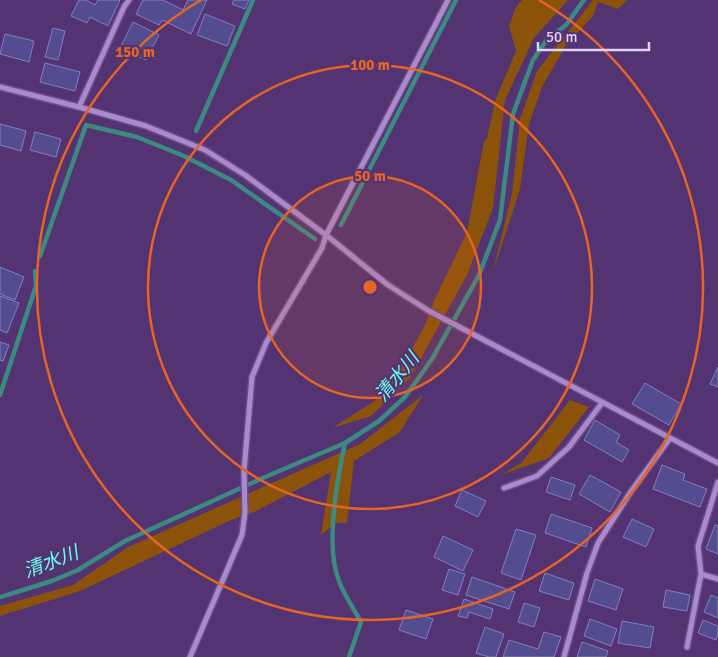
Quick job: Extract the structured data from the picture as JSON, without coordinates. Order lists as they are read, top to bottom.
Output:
{
  "water": ["清水川"],
  "scale_bar": "50 m",
  "rings": ["150 m", "100 m", "50 m"]
}
